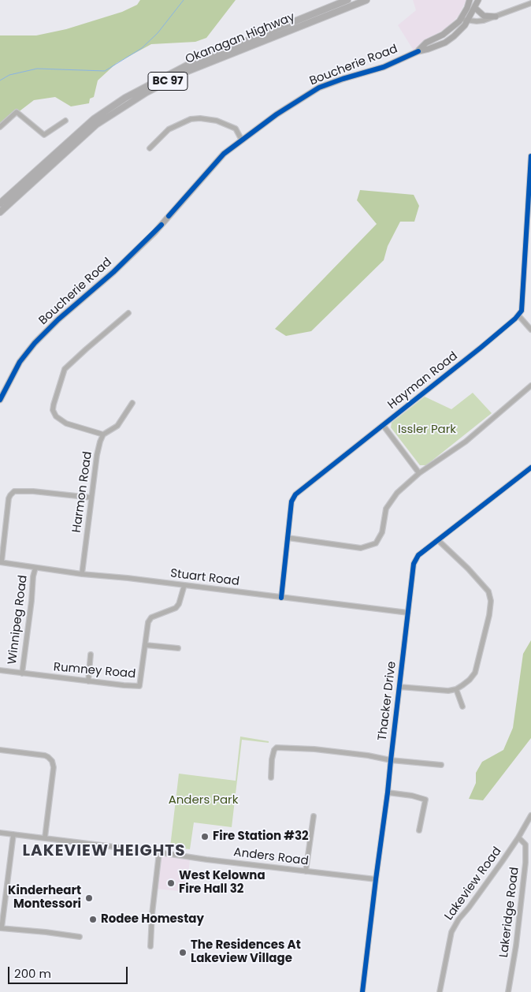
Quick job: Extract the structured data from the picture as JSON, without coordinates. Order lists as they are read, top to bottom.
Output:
{
  "streets": {
    "highway": ["Okanagan Highway", "BC 97"],
    "main road": ["Boucherie Road"],
    "street": [
      "Hayman Road",
      "Harmon Road",
      "Stuart Road",
      "Winnipeg Road",
      "Rumney Road",
      "Thacker Drive",
      "Anders Road",
      "Lakeview Road",
      "Lakeridge Road"
    ]
  },
  "crossings": [
    ["Hayman Road", "Stuart Road"],
    ["Harmon Road", "Stuart Road"],
    ["Stuart Road", "Winnipeg Road"],
    ["Stuart Road", "Rumney Road"],
    ["Stuart Road", "Thacker Drive"],
    ["Winnipeg Road", "Rumney Road"],
    ["Thacker Drive", "Anders Road"],
    ["Lakeview Road", "Lakeridge Road"]
  ],
  "districts": ["LAKEVIEW HEIGHTS"],
  "parks": ["Issler Park", "Anders Park"],
  "places": [
    "Fire Station #32",
    "West Kelowna Fire Hall 32",
    "Kinderheart Montessori",
    "Rodee Homestay",
    "The Residences At Lakeview Village"
  ],
  "scale_bar": "200 m"
}
